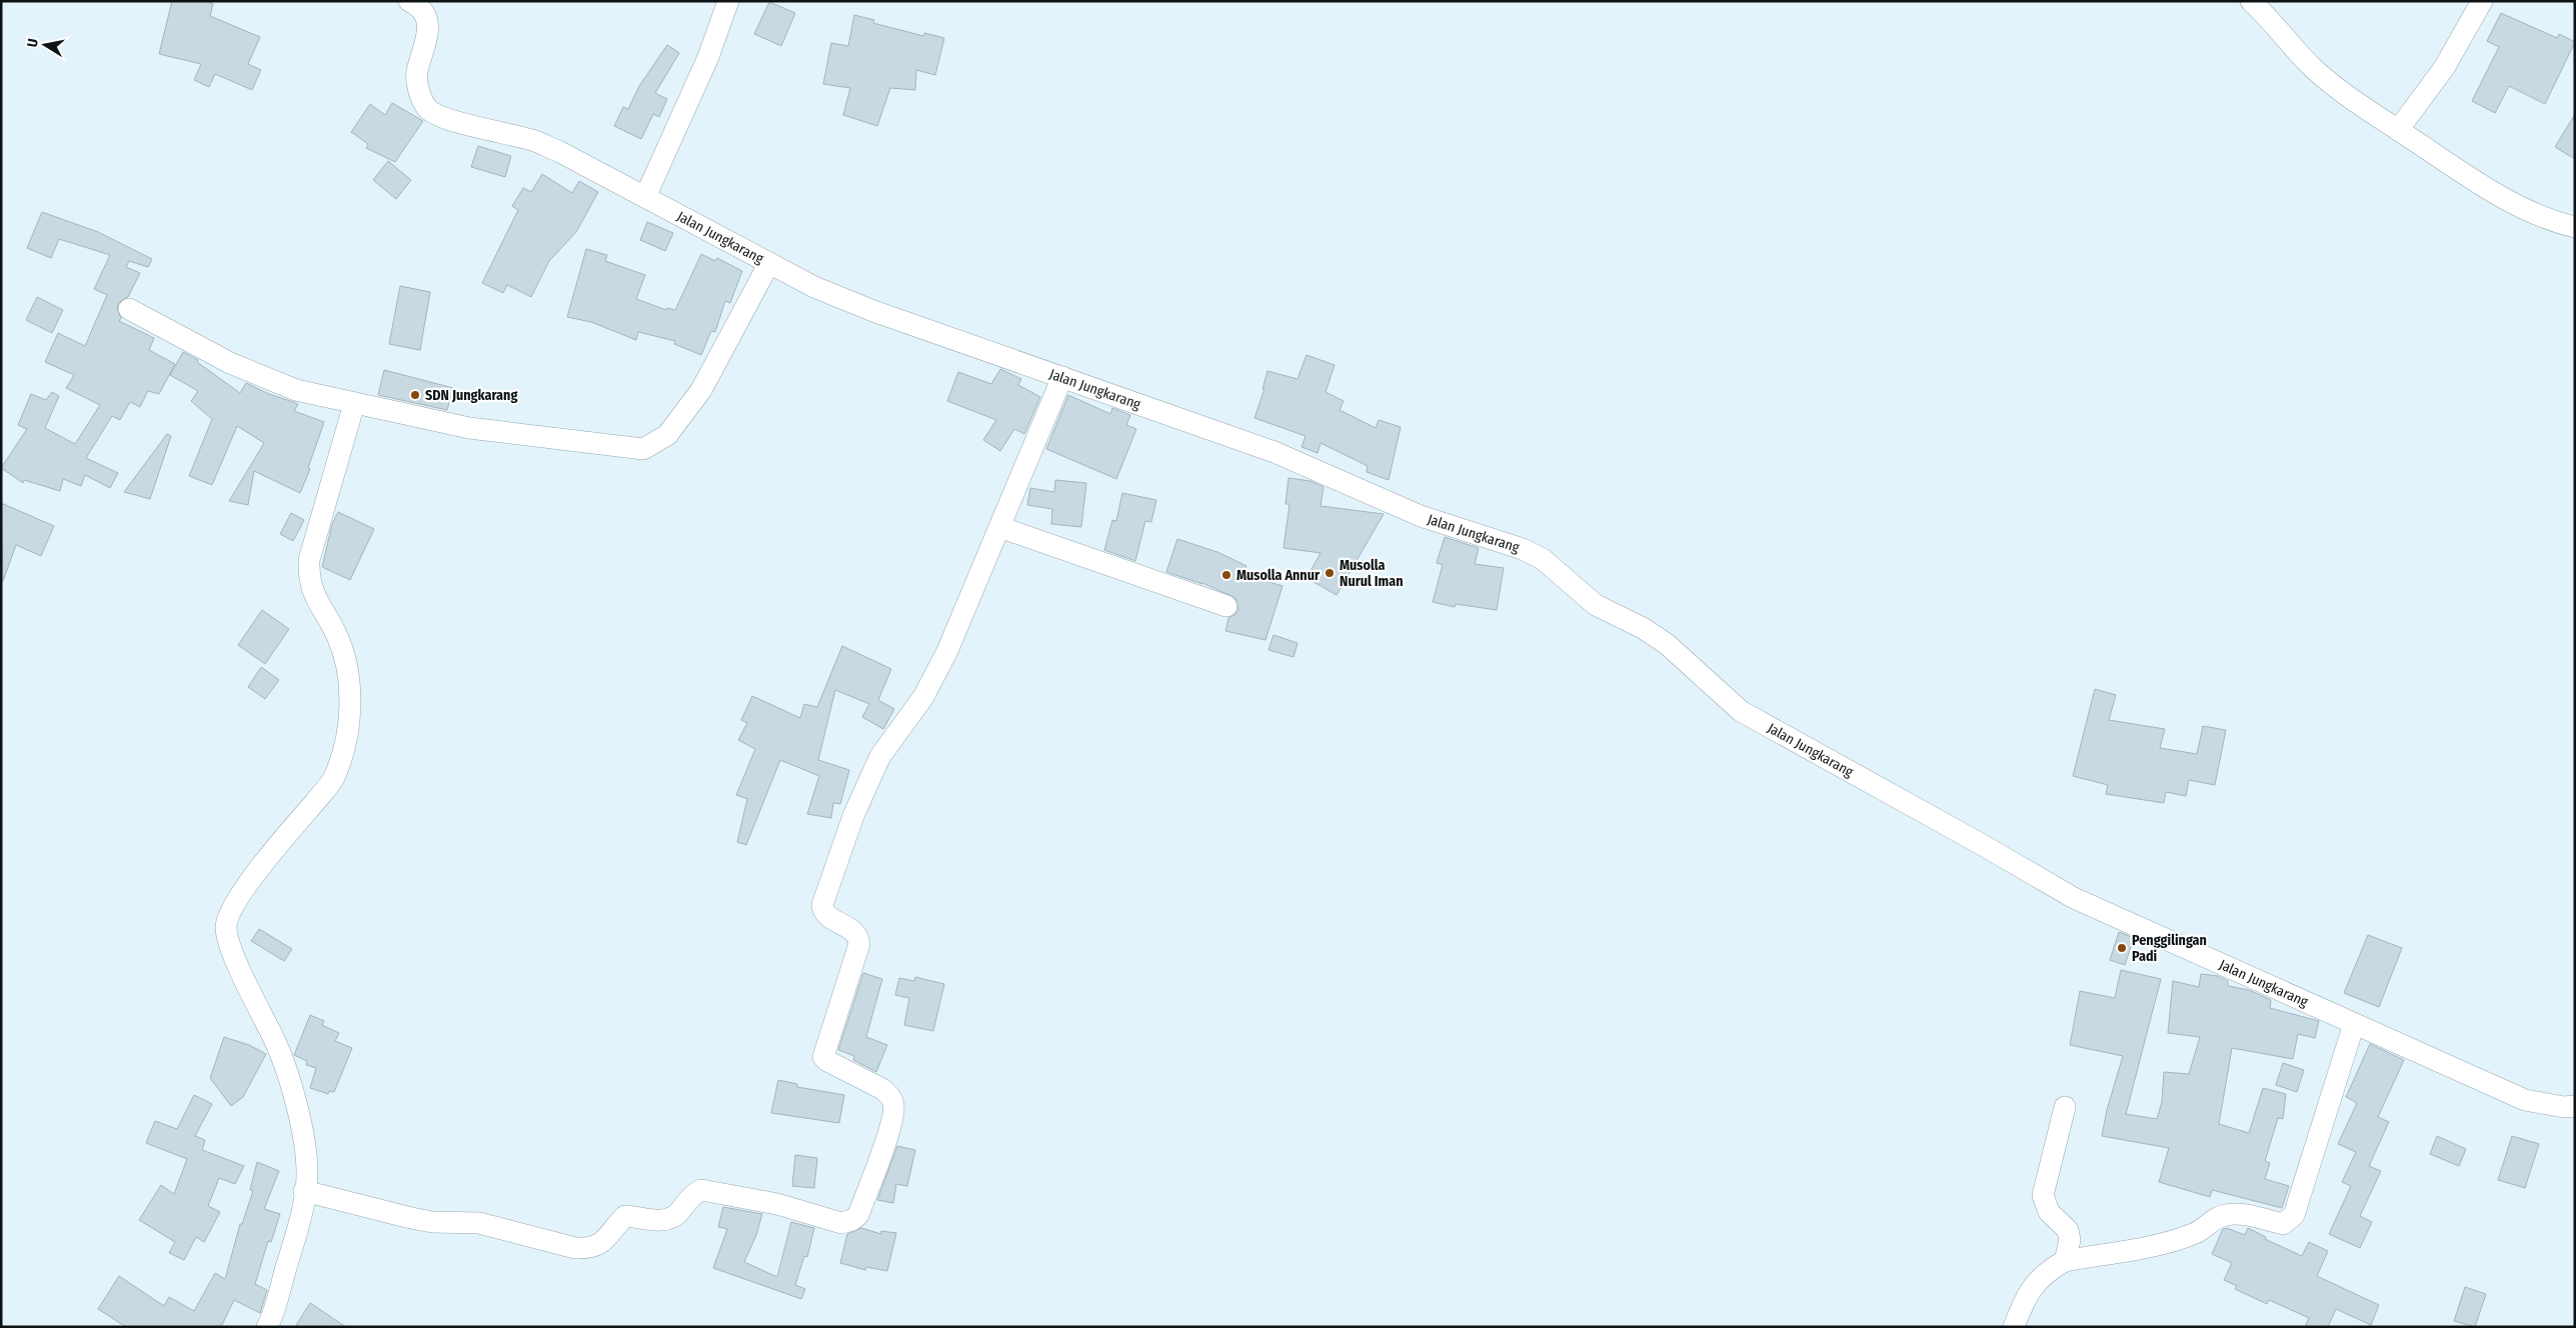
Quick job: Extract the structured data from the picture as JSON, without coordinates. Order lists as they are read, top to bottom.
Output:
{
  "streets": {
    "street": ["Jalan Jungkarang"]
  },
  "places": [
    "SDN Jungkarang",
    "Musolla Nurul Iman",
    "Musolla Annur",
    "Penggilingan Padi"
  ],
  "north": "left"
}
